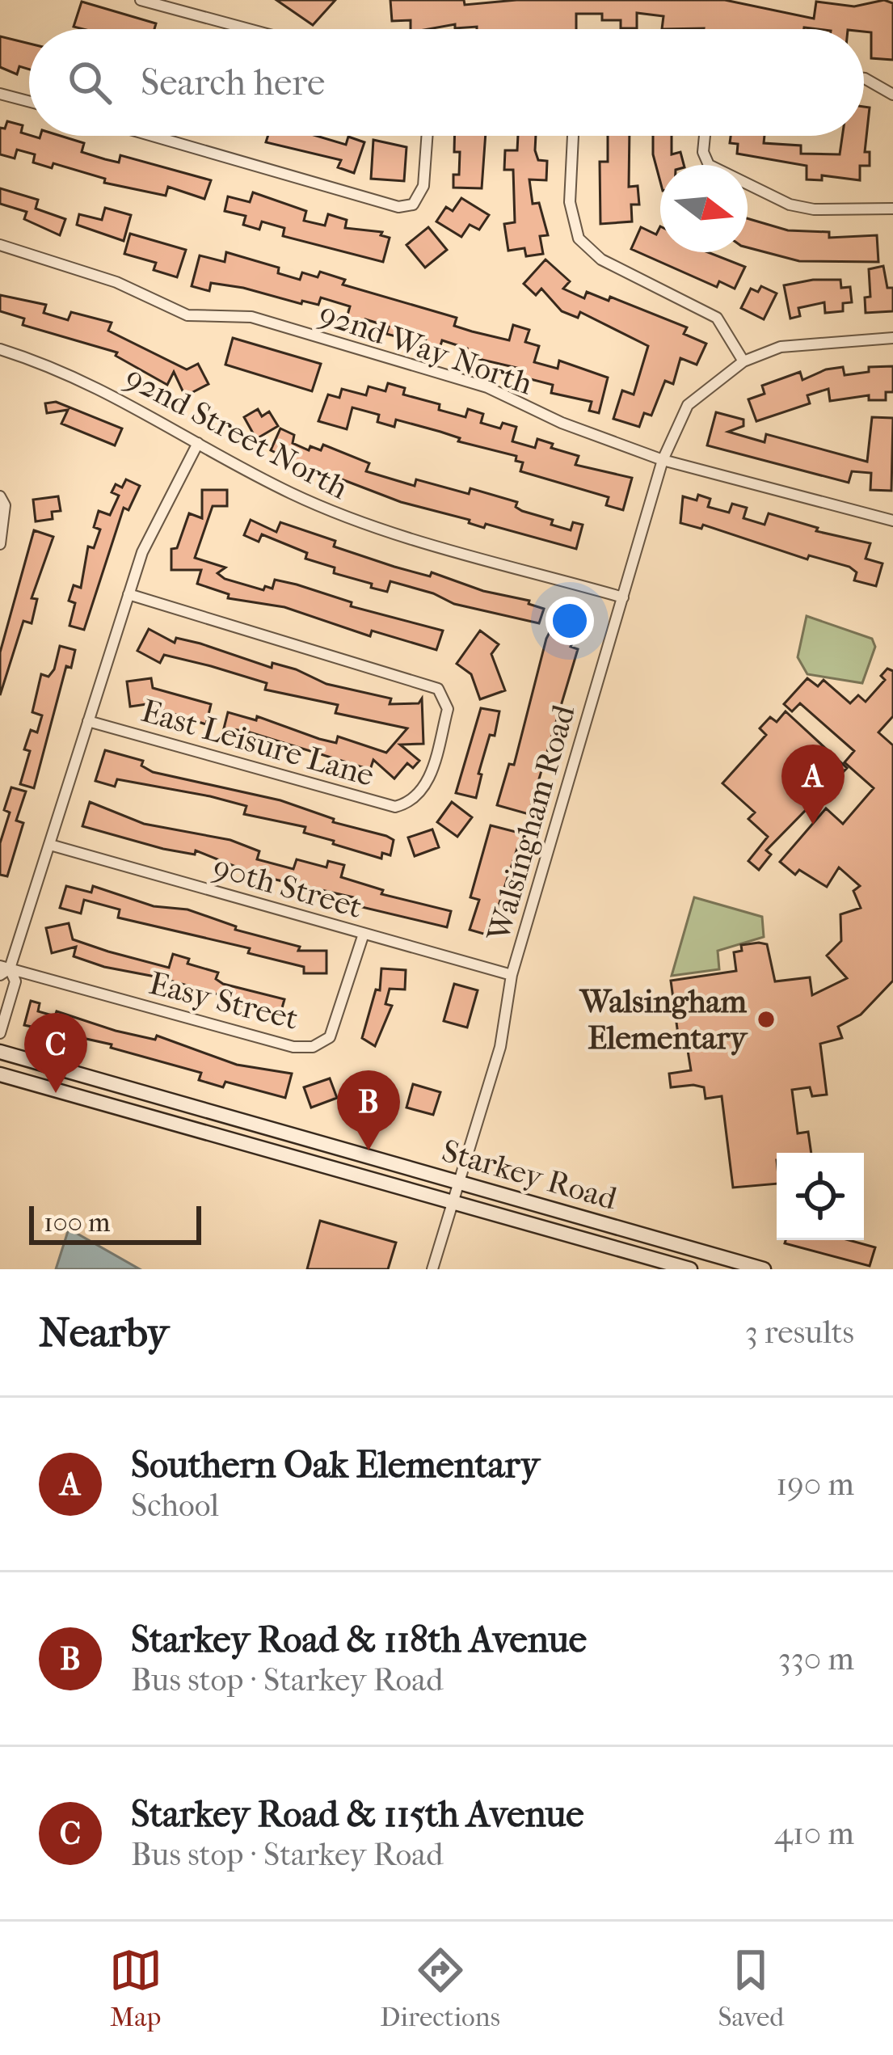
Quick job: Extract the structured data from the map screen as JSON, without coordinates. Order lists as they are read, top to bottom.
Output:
{
  "streets": {
    "main road": ["Starkey Road"],
    "street": [
      "92nd Way North",
      "92nd Street North",
      "East Leisure Lane",
      "Walsingham Road",
      "90th Street",
      "Easy Street"
    ]
  },
  "crossings": [
    ["92nd Way North", "Walsingham Road"],
    ["92nd Street North", "Walsingham Road"],
    ["Walsingham Road", "90th Street"],
    ["Walsingham Road", "Starkey Road"],
    ["90th Street", "Easy Street"]
  ],
  "places": ["Walsingham Elementary"],
  "scale_bar": "100 m",
  "north": "right",
  "page": {
    "search": "Search here",
    "pins": ["A", "C", "B"],
    "scale": "100 m",
    "heading": ["Nearby", "3 results"],
    "list": [
      {
        "mark": "A",
        "name": "Southern Oak Elementary",
        "note": "School",
        "value": "190 m"
      },
      {
        "mark": "B",
        "name": "Starkey Road & 118th Avenue",
        "note": "Bus stop · Starkey Road",
        "value": "330 m"
      },
      {
        "mark": "C",
        "name": "Starkey Road & 115th Avenue",
        "note": "Bus stop · Starkey Road",
        "value": "410 m"
      }
    ],
    "nav": ["Map", "Directions", "Saved"]
  }
}
